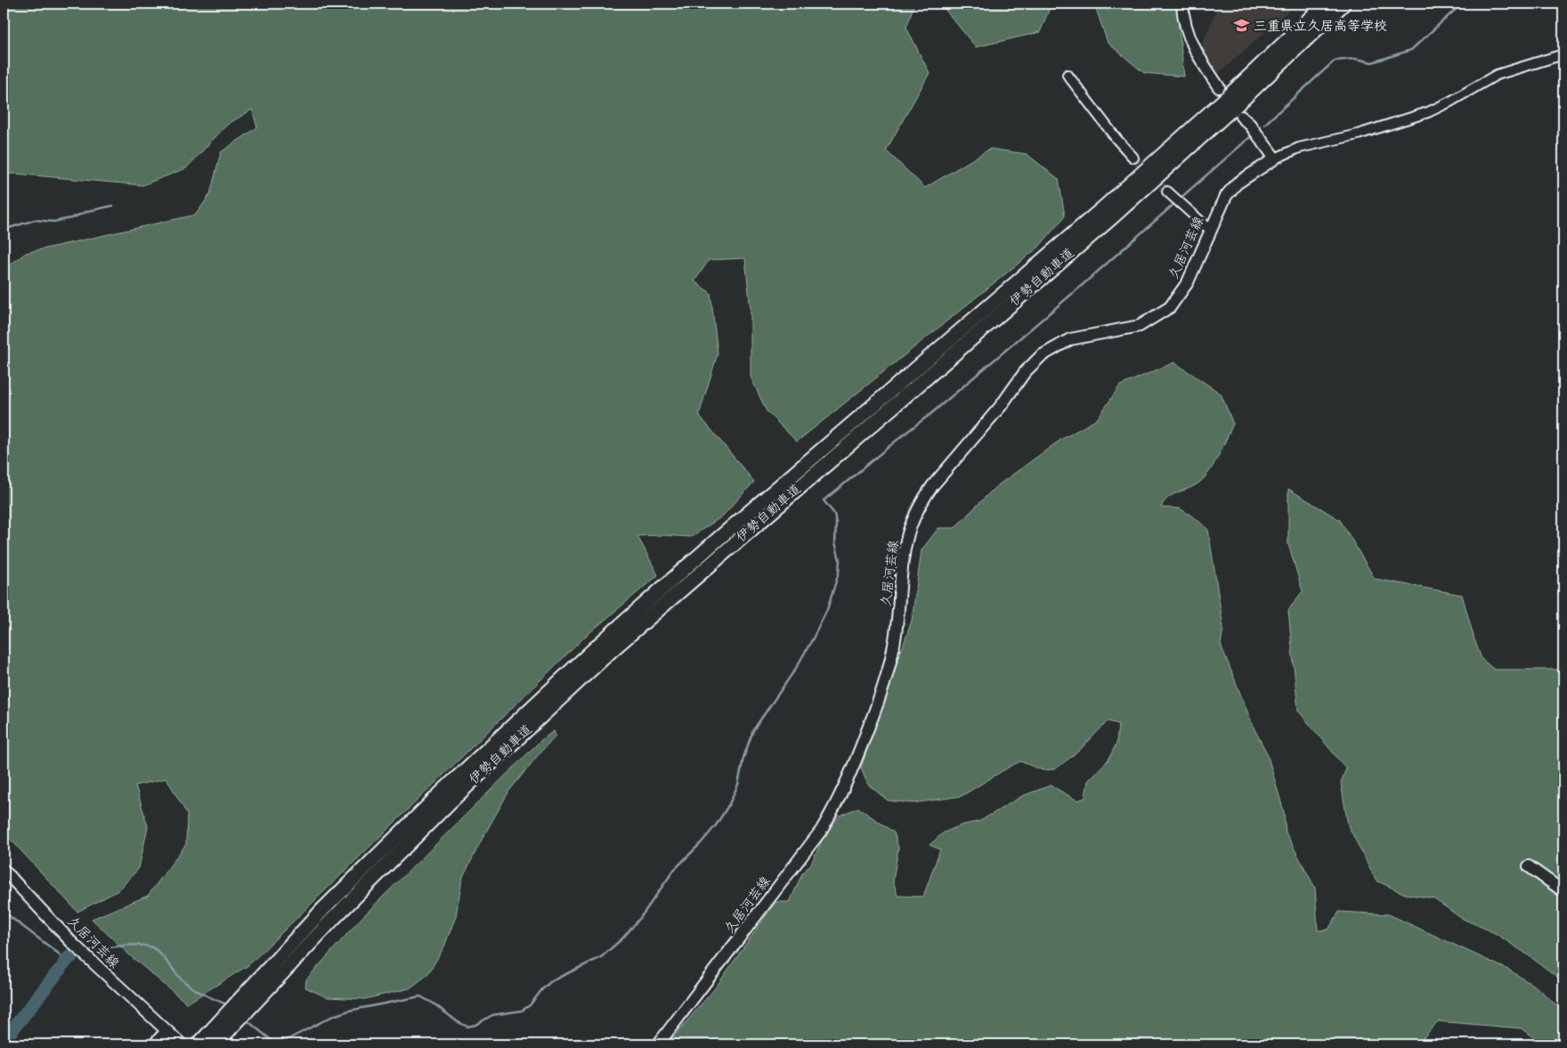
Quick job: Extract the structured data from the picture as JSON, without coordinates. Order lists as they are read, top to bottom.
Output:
{
  "streets": {
    "highway": ["伊勢自動車道"],
    "main road": ["久居河芸線"]
  },
  "places": {
    "school or university": ["三重県立久居高等学校"]
  }
}
